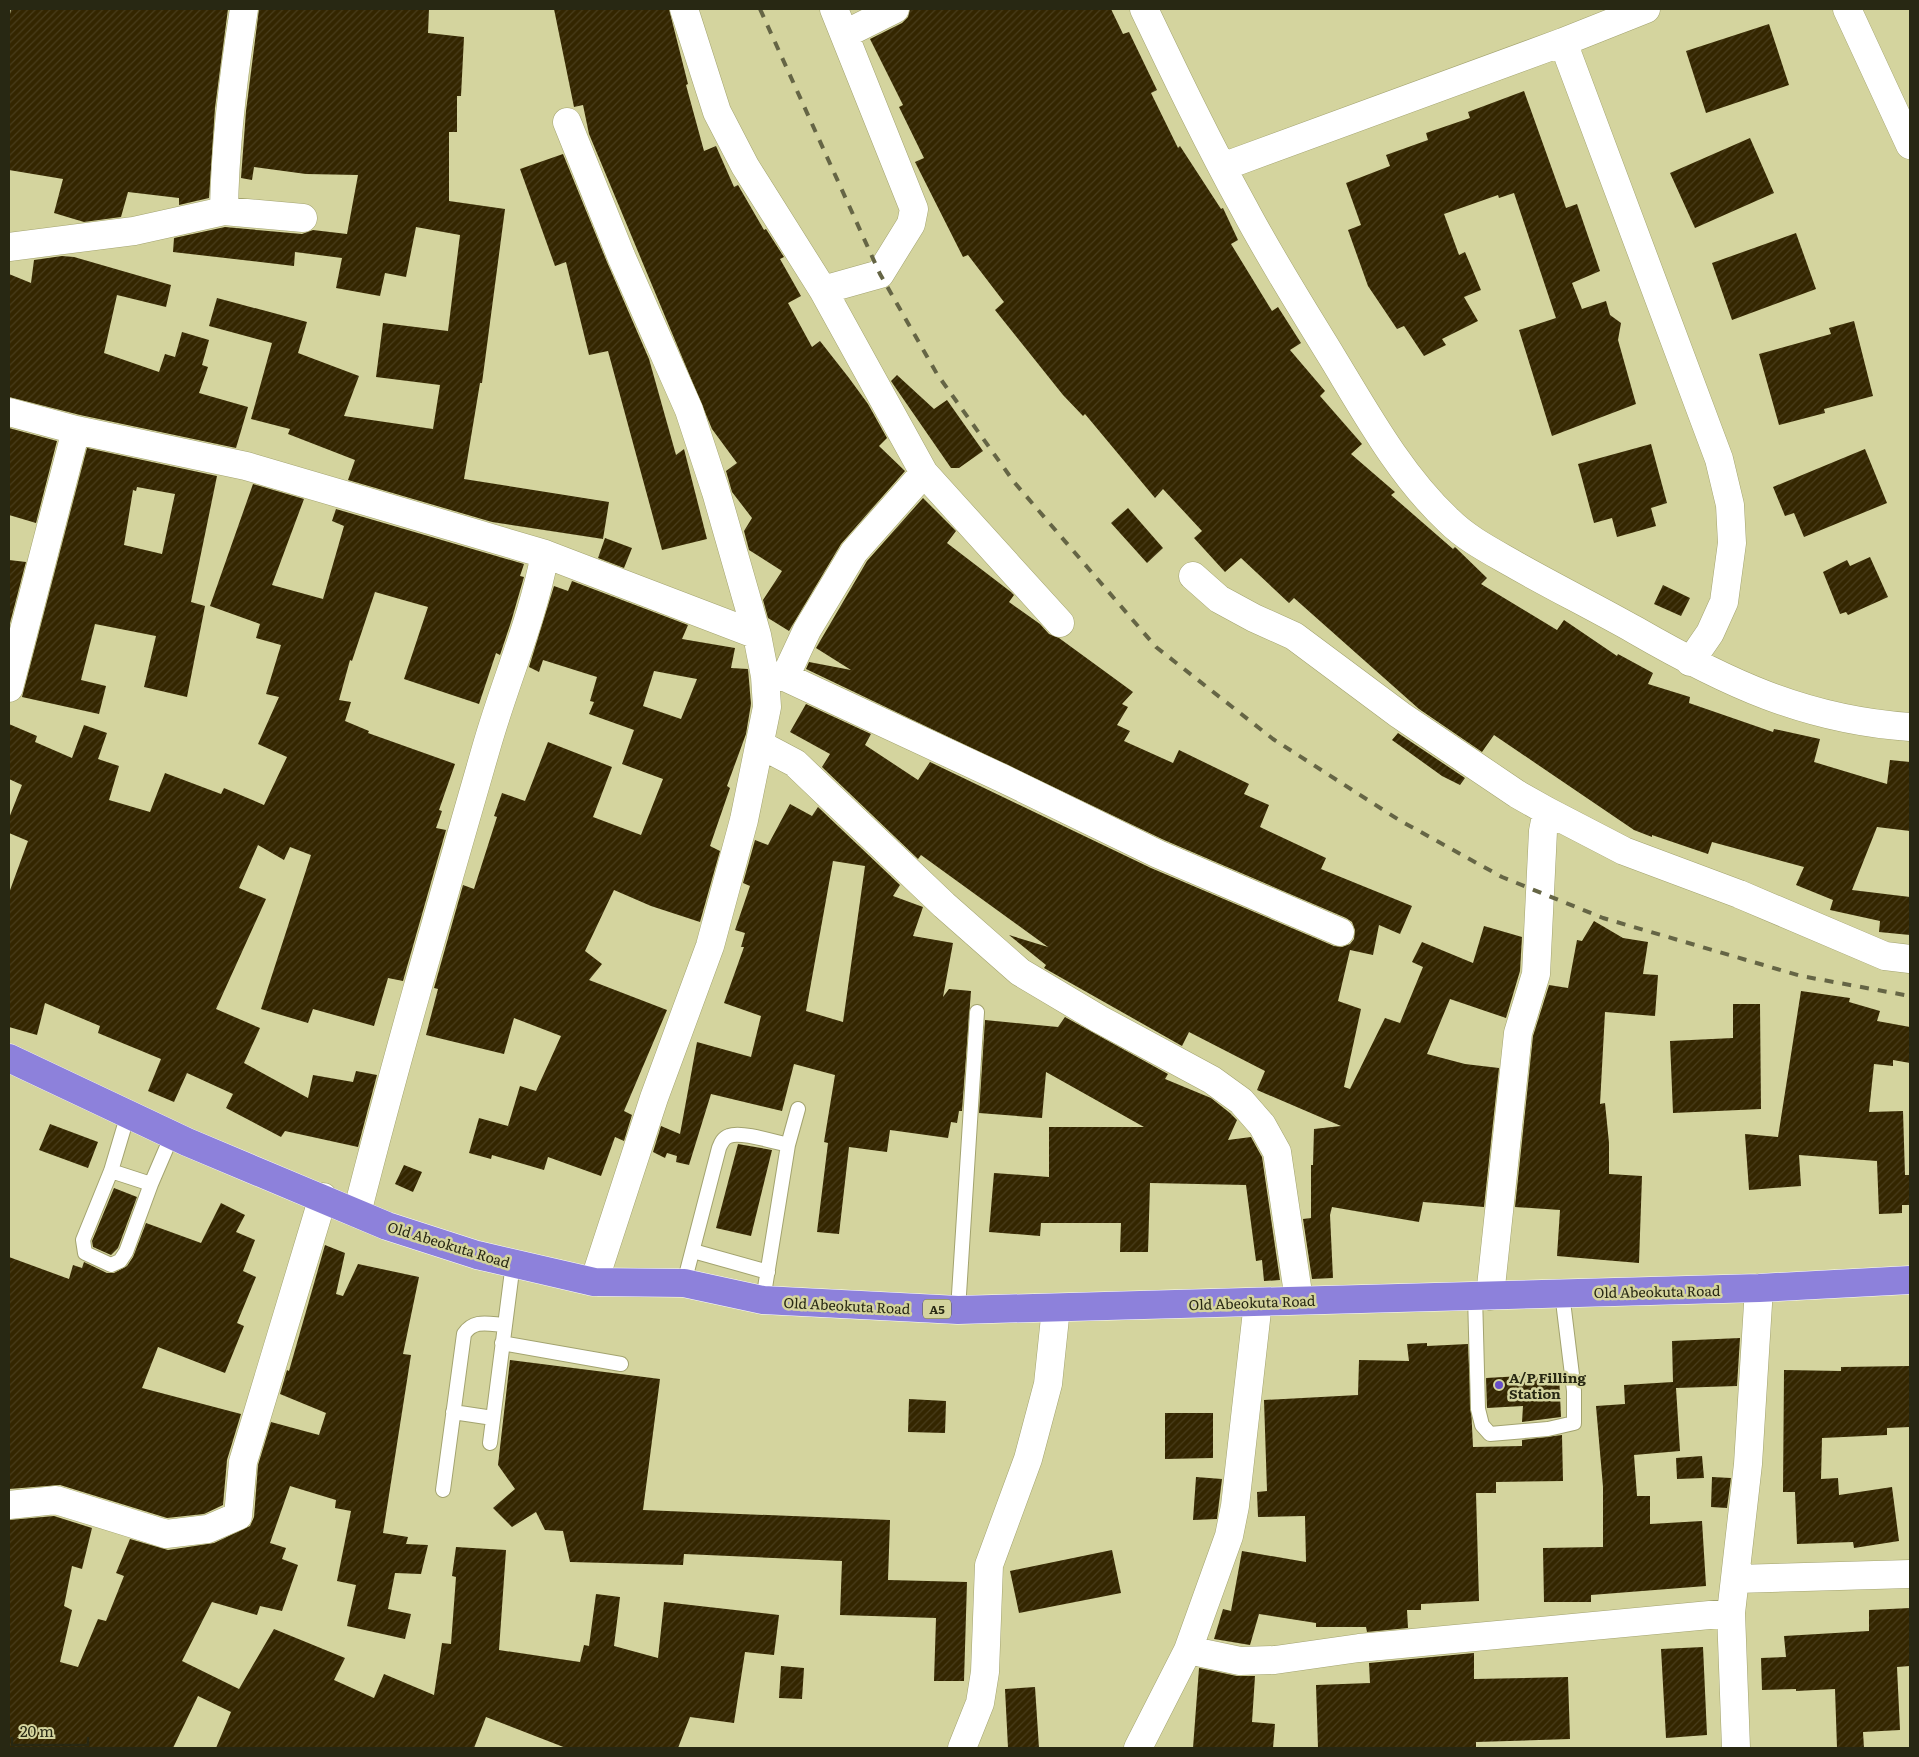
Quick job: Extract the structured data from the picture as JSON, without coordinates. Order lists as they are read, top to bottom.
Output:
{
  "streets": {
    "highway": ["Old Abeokuta Road", "A5"]
  },
  "places": ["A/P Filling Station"],
  "scale_bar": "20 m"
}
